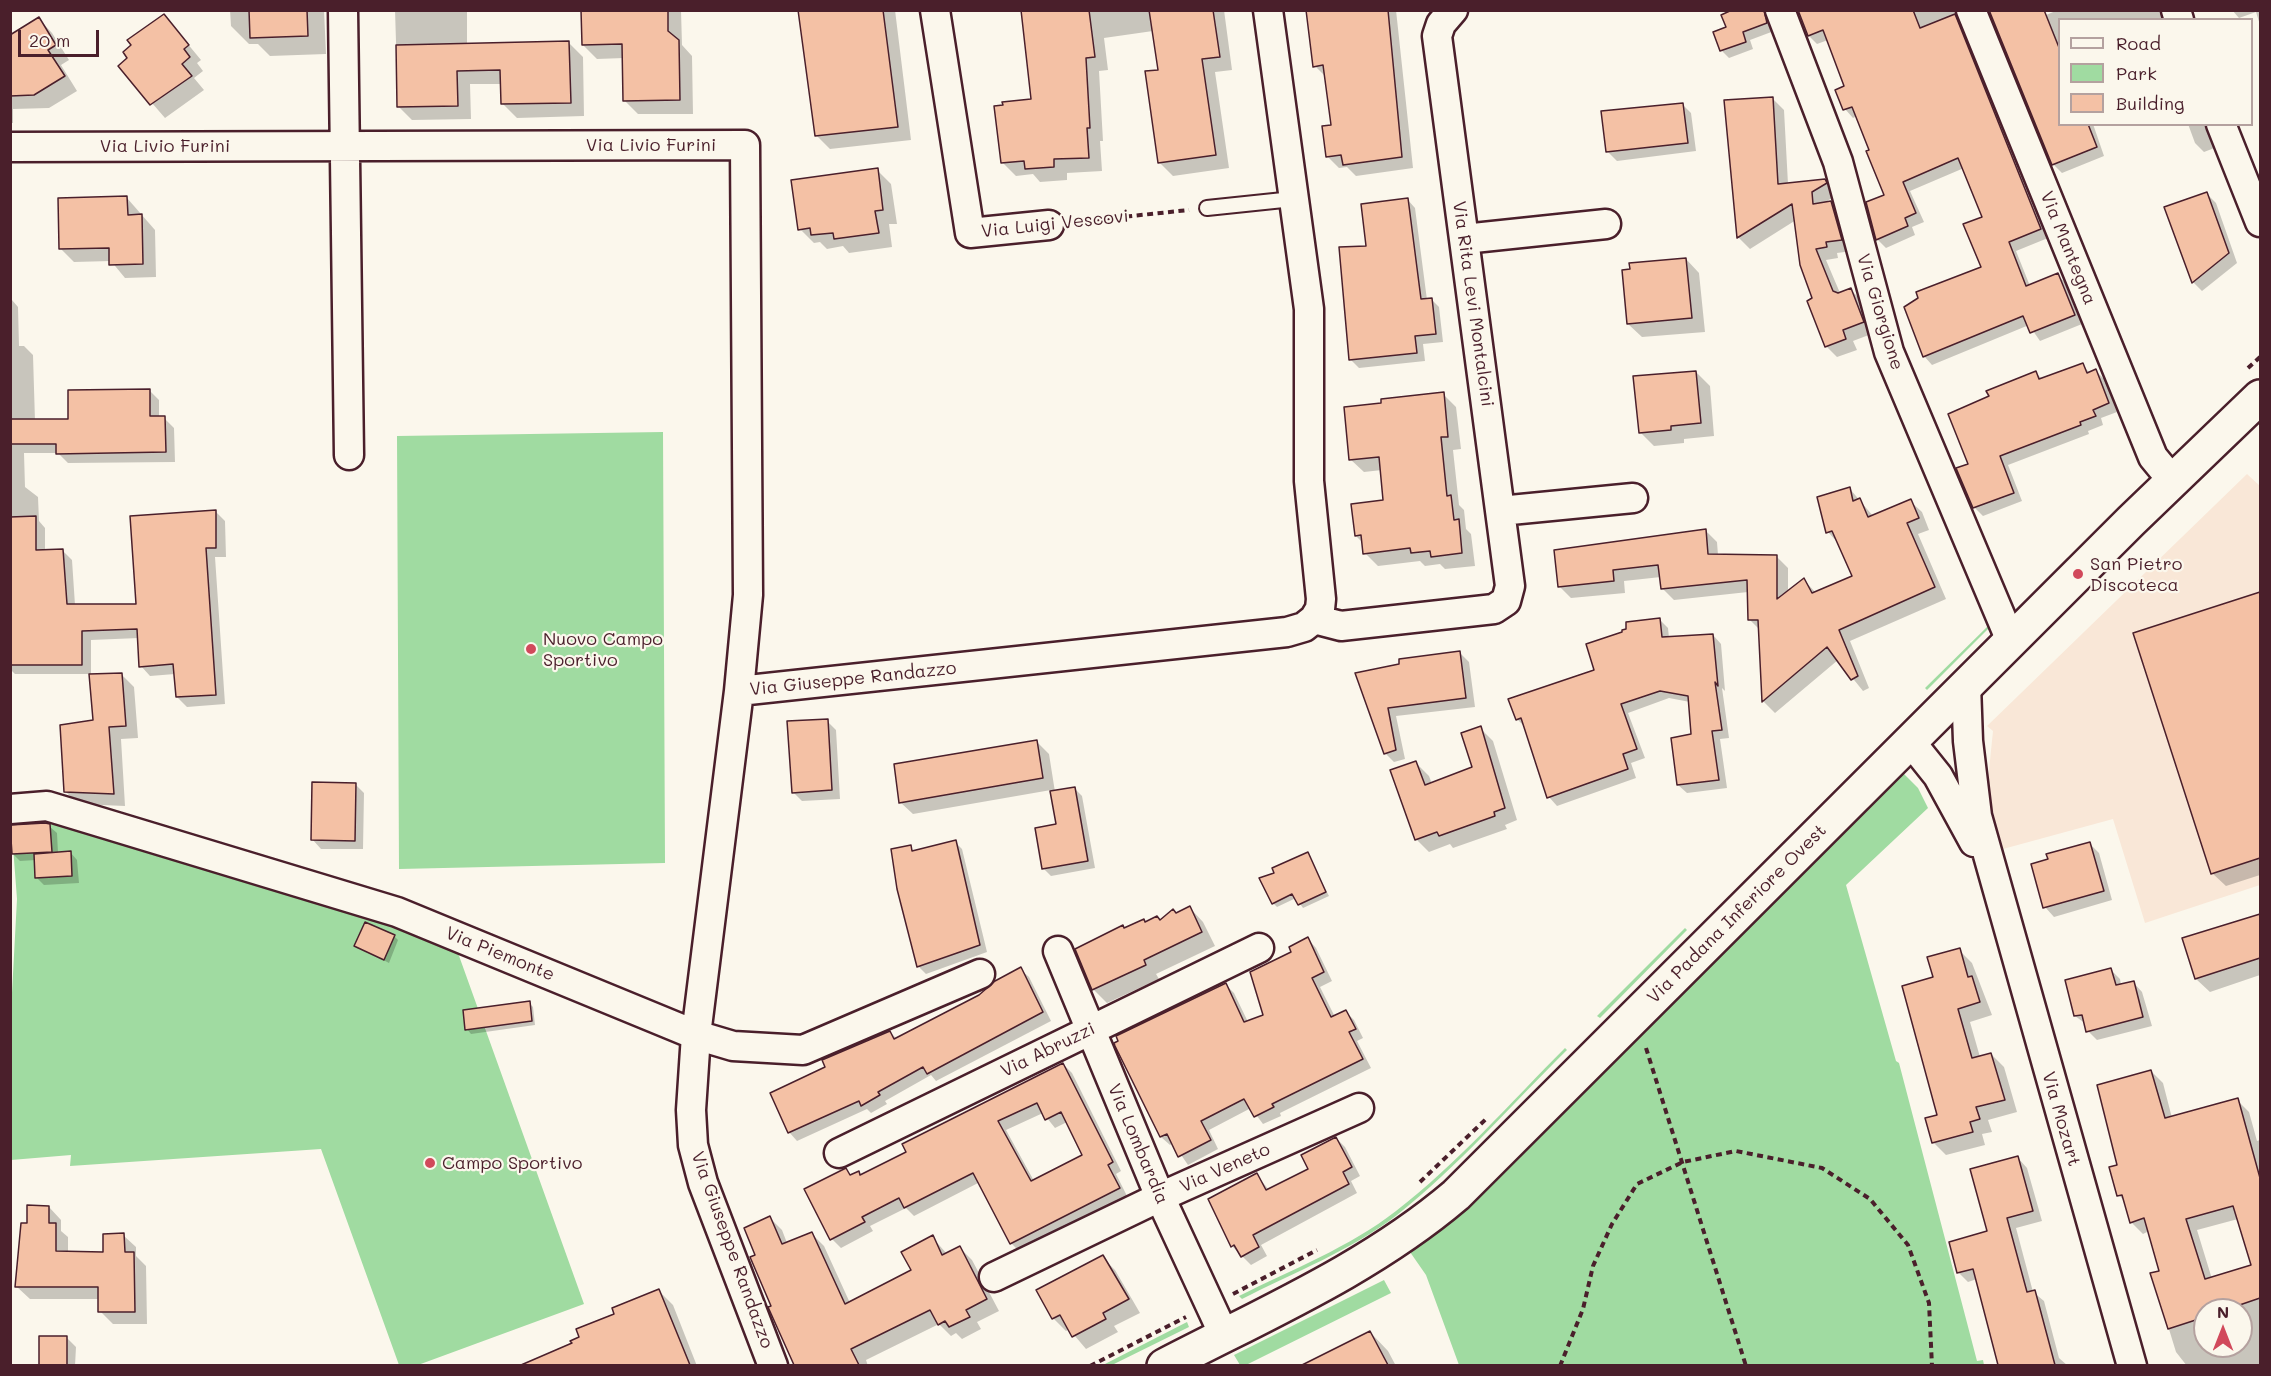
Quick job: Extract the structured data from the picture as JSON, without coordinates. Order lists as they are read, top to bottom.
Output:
{
  "streets": {
    "street": [
      "Via Livio Furini",
      "Via Luigi Vescovi",
      "Via Mantegna",
      "Via Rita Levi Montalcini",
      "Via Giorgione",
      "Via Giuseppe Randazzo",
      "Via Padana Inferiore Ovest",
      "Via Piemonte",
      "Via Abruzzi",
      "Via Mozart",
      "Via Lombardia",
      "Via Veneto"
    ]
  },
  "crossings": [
    ["Via Livio Furini", "Via Giuseppe Randazzo"],
    ["Via Mantegna", "Via Padana Inferiore Ovest"],
    ["Via Rita Levi Montalcini", "Via Giuseppe Randazzo"],
    ["Via Giorgione", "Via Padana Inferiore Ovest"],
    ["Via Giuseppe Randazzo", "Via Piemonte"],
    ["Via Padana Inferiore Ovest", "Via Mozart"],
    ["Via Padana Inferiore Ovest", "Via Lombardia"],
    ["Via Abruzzi", "Via Lombardia"],
    ["Via Lombardia", "Via Veneto"]
  ],
  "places": ["San Pietro Discoteca", "Nuovo Campo Sportivo", "Campo Sportivo"],
  "legend": ["Road", "Park", "Building"],
  "scale_bar": "20 m",
  "north": "top"
}
